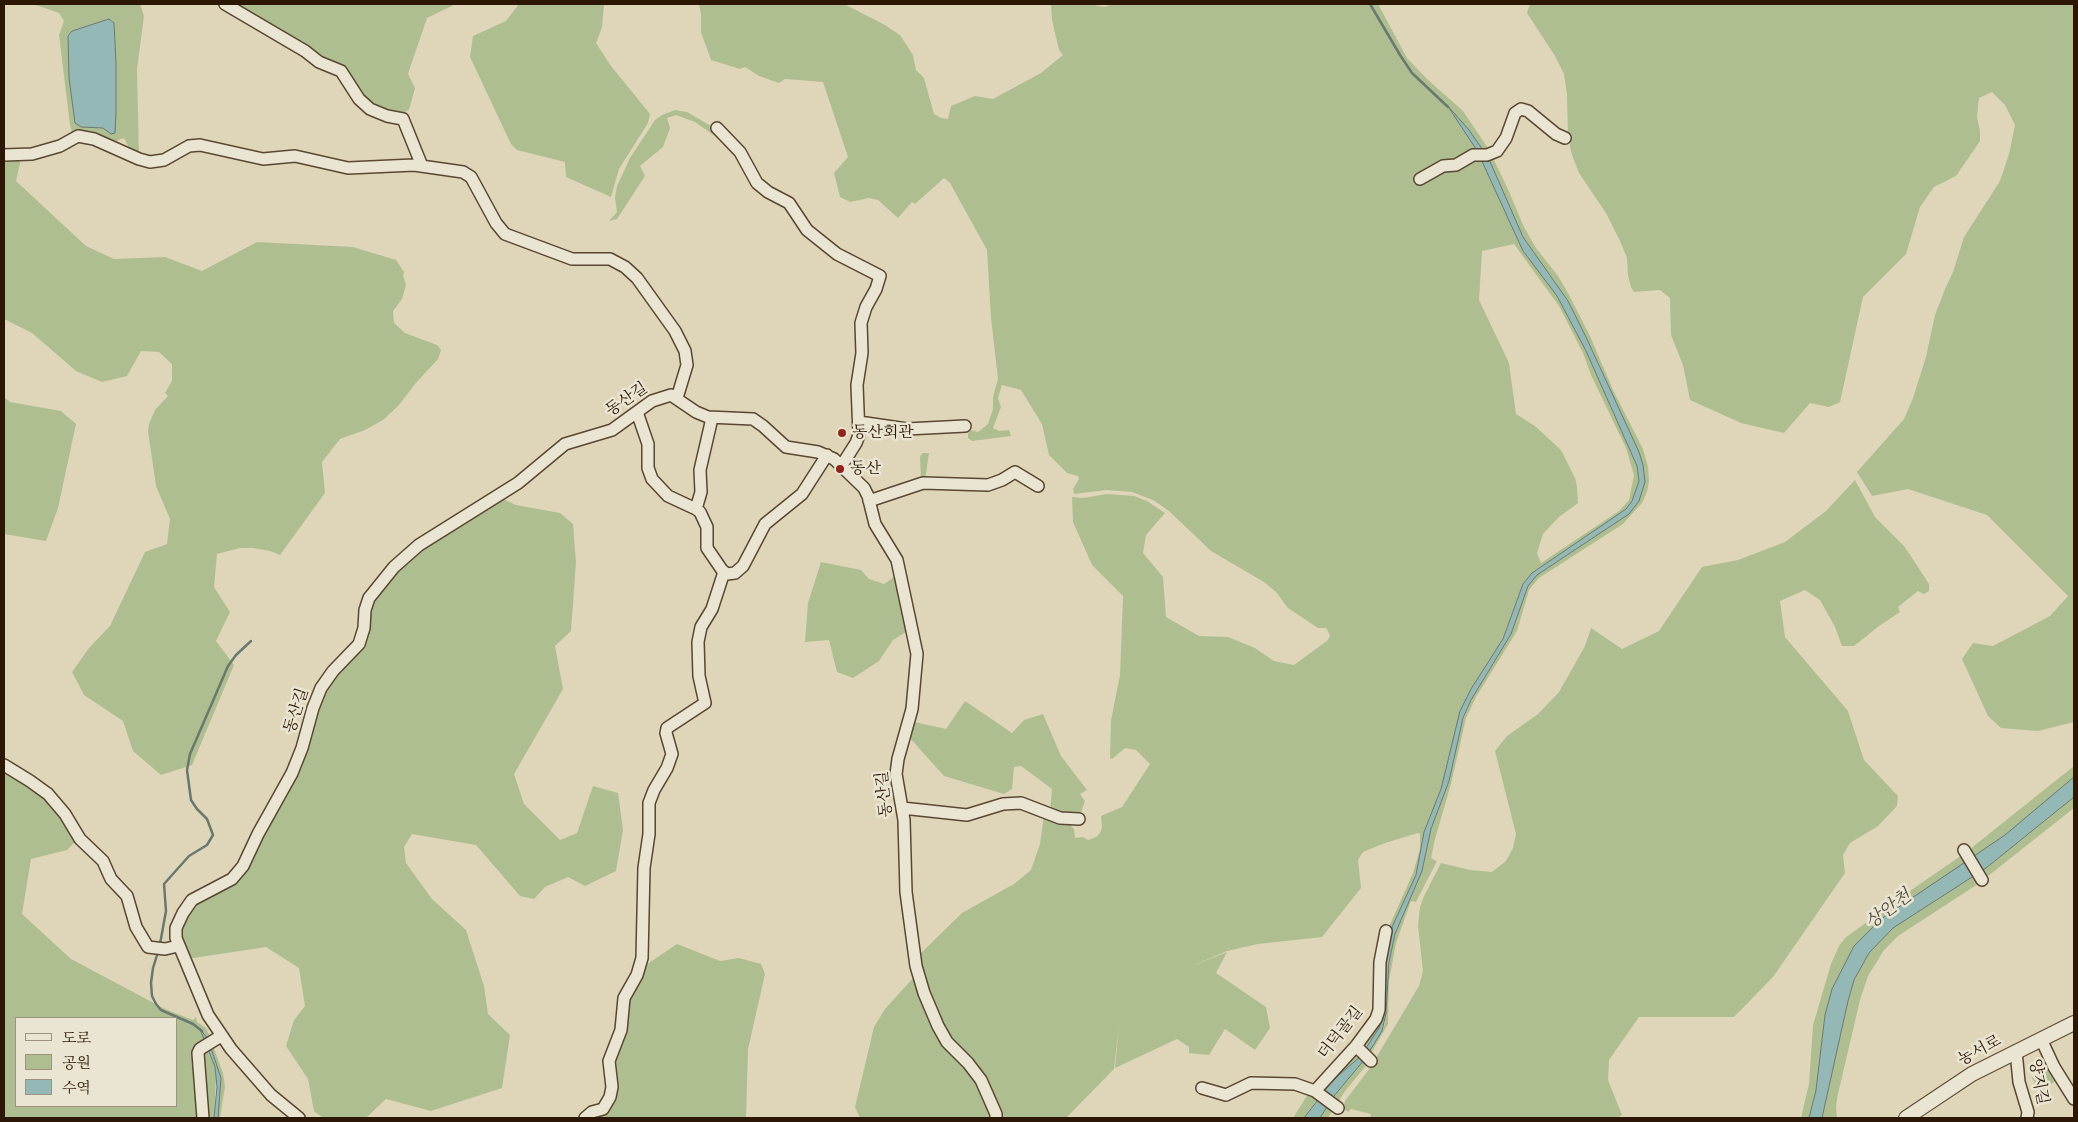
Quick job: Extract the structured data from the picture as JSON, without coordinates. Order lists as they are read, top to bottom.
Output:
{
  "streets": {
    "street": [
      "동산길",
      "더덕골길",
      "농서로",
      "양지길"
    ]
  },
  "crossings": [
    ["농서로", "양지길"]
  ],
  "water": ["상안천"],
  "places": ["동산회관", "동산"],
  "legend": ["도로", "공원", "수역"]
}
